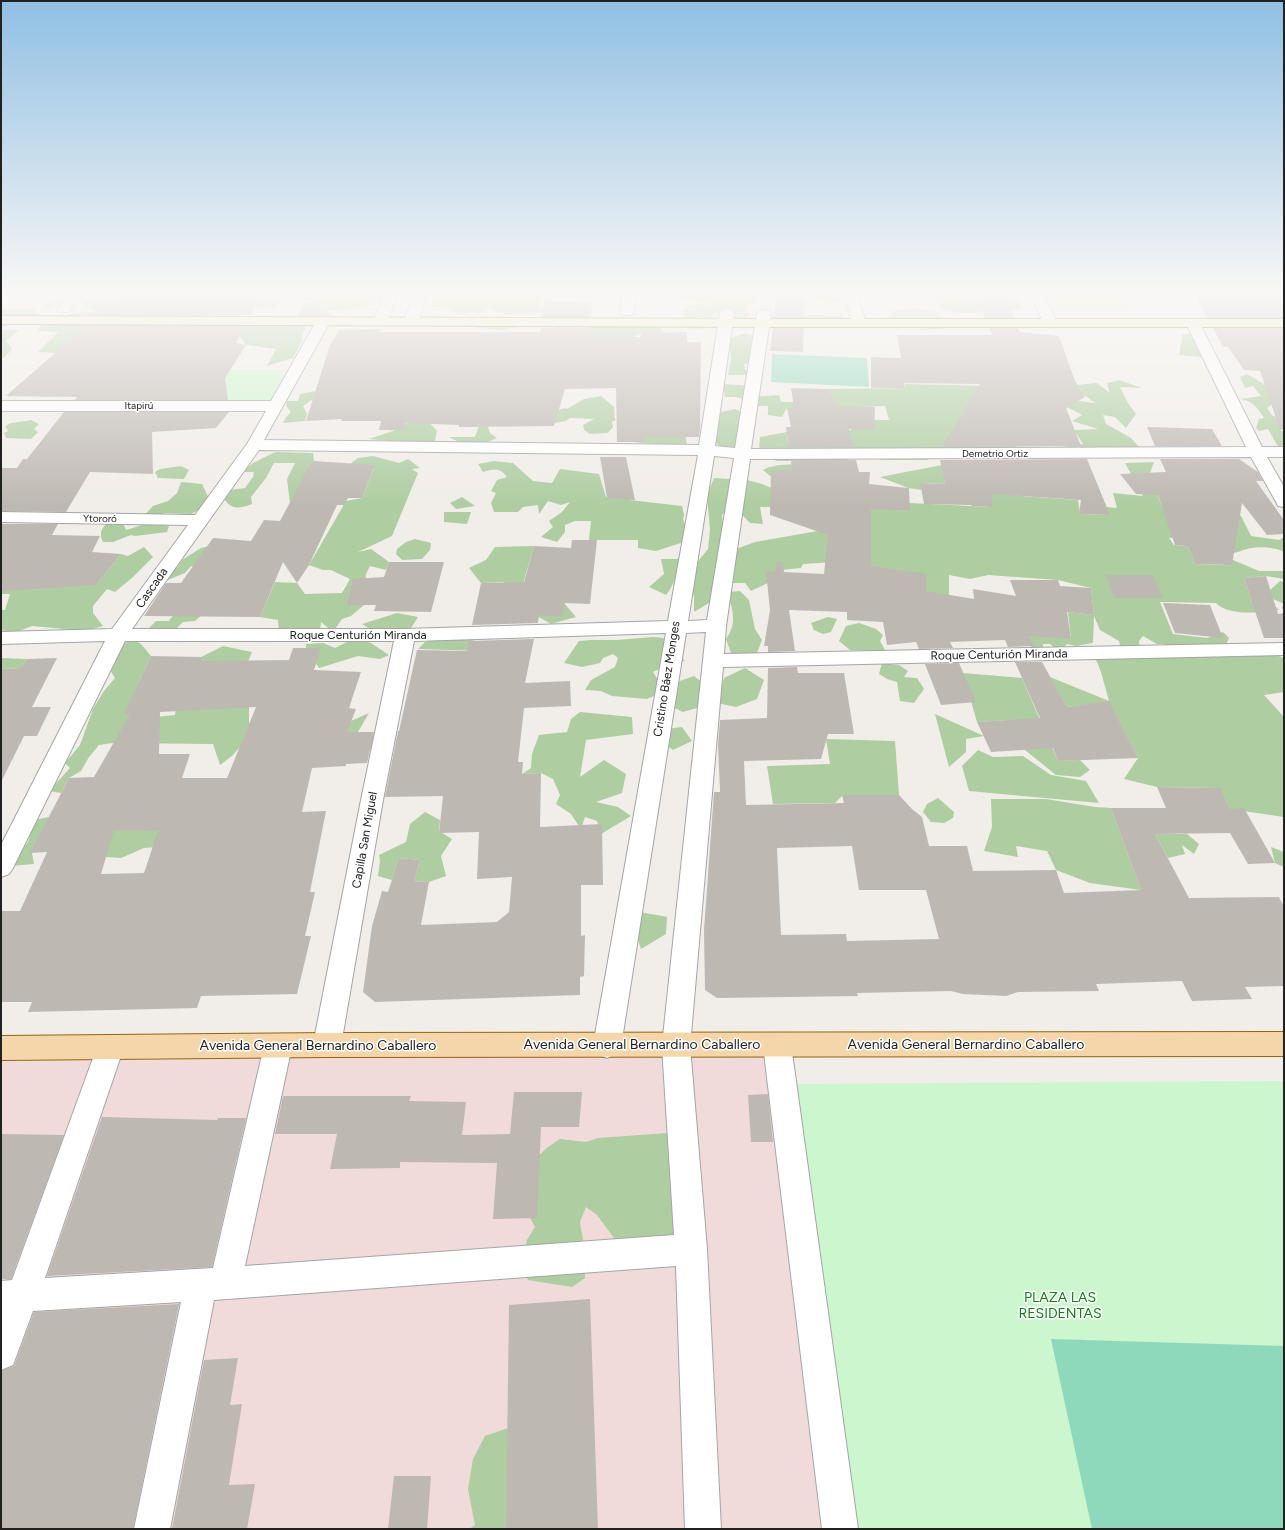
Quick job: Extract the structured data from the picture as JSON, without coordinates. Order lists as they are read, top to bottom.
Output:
{
  "streets": {
    "main road": ["Avenida General Bernardino Caballero"],
    "street": [
      "Itapirú",
      "Demetrio Ortiz",
      "Ytororó",
      "Cascada",
      "Roque Centurión Miranda",
      "Cristino Báez Monges",
      "Capilla San Miguel"
    ]
  },
  "crossings": [
    ["Itapirú", "Cascada"],
    ["Demetrio Ortiz", "Cascada"],
    ["Demetrio Ortiz", "Cristino Báez Monges"],
    ["Ytororó", "Cascada"],
    ["Cascada", "Roque Centurión Miranda"],
    ["Roque Centurión Miranda", "Cristino Báez Monges"],
    ["Roque Centurión Miranda", "Capilla San Miguel"],
    ["Cristino Báez Monges", "Avenida General Bernardino Caballero"],
    ["Capilla San Miguel", "Avenida General Bernardino Caballero"]
  ],
  "parks": ["PLAZA LAS RESIDENTAS"]
}
